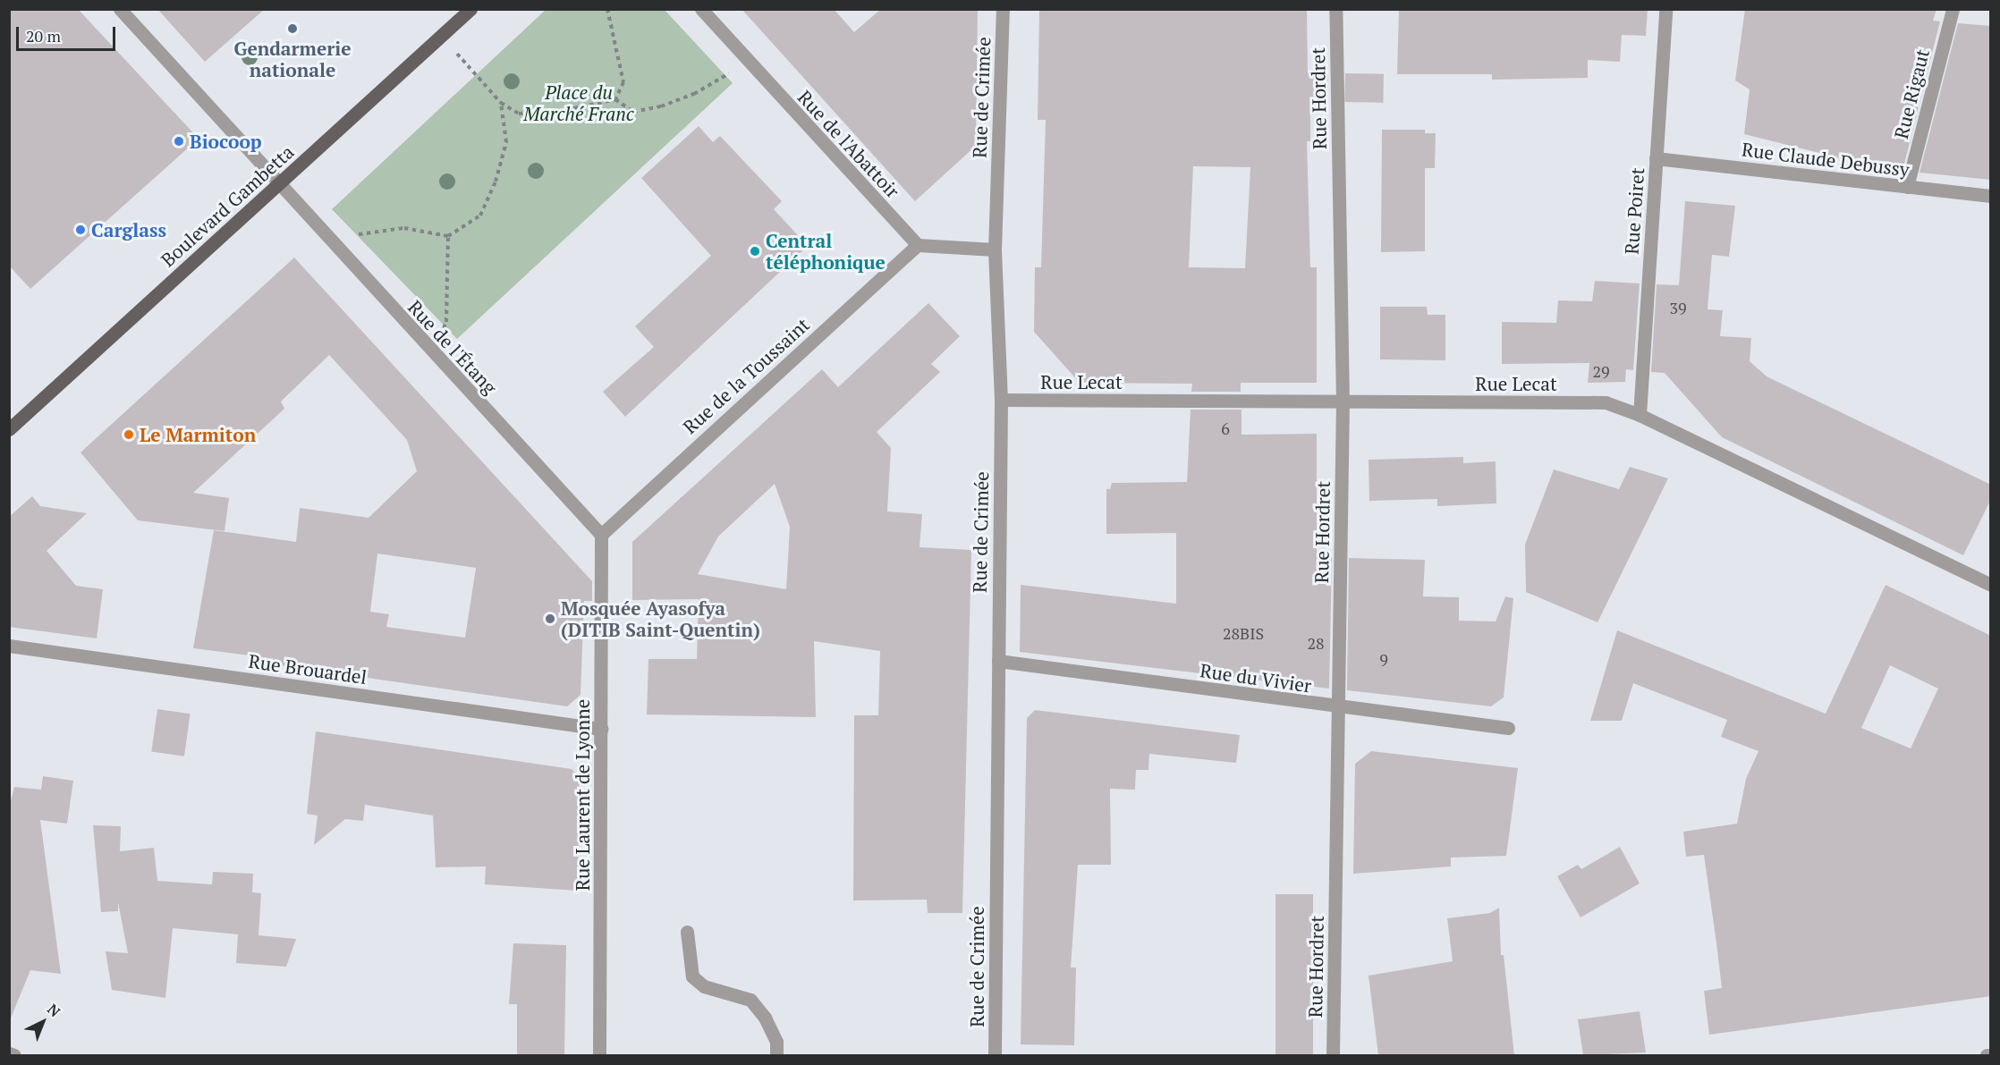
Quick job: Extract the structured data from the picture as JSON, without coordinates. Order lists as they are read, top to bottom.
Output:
{
  "streets": {
    "main road": ["Boulevard Gambetta"],
    "street": [
      "Rue Rigaut",
      "Rue de Crimée",
      "Rue Hordret",
      "Rue de l'Abattoir",
      "Rue Claude Debussy",
      "Rue Poiret",
      "Rue de l'Étang",
      "Rue de la Toussaint",
      "Rue Lecat",
      "Rue Brouardel",
      "Rue du Vivier",
      "Rue Laurent de Lyonne"
    ]
  },
  "crossings": [
    ["Rue Rigaut", "Rue Claude Debussy"],
    ["Rue de Crimée", "Rue Lecat"],
    ["Rue de Crimée", "Rue du Vivier"],
    ["Rue Hordret", "Rue Lecat"],
    ["Rue Hordret", "Rue du Vivier"],
    ["Rue de l'Abattoir", "Rue de la Toussaint"],
    ["Rue Claude Debussy", "Rue Poiret"],
    ["Boulevard Gambetta", "Rue de l'Étang"],
    ["Rue Poiret", "Rue Lecat"],
    ["Rue de l'Étang", "Rue de la Toussaint"],
    ["Rue de l'Étang", "Rue Laurent de Lyonne"],
    ["Rue de la Toussaint", "Rue Laurent de Lyonne"],
    ["Rue Brouardel", "Rue Laurent de Lyonne"]
  ],
  "parks": ["Place du Marché Franc"],
  "places": [
    "Gendarmerie nationale",
    "Biocoop",
    "Carglass",
    "Central téléphonique",
    "Le Marmiton",
    "Mosquée Ayasofya (DITIB Saint-Quentin)"
  ],
  "house_numbers": [
    "39",
    "29",
    "6",
    "28BIS",
    "28",
    "9"
  ],
  "scale_bar": "20 m",
  "north": "top right"
}
